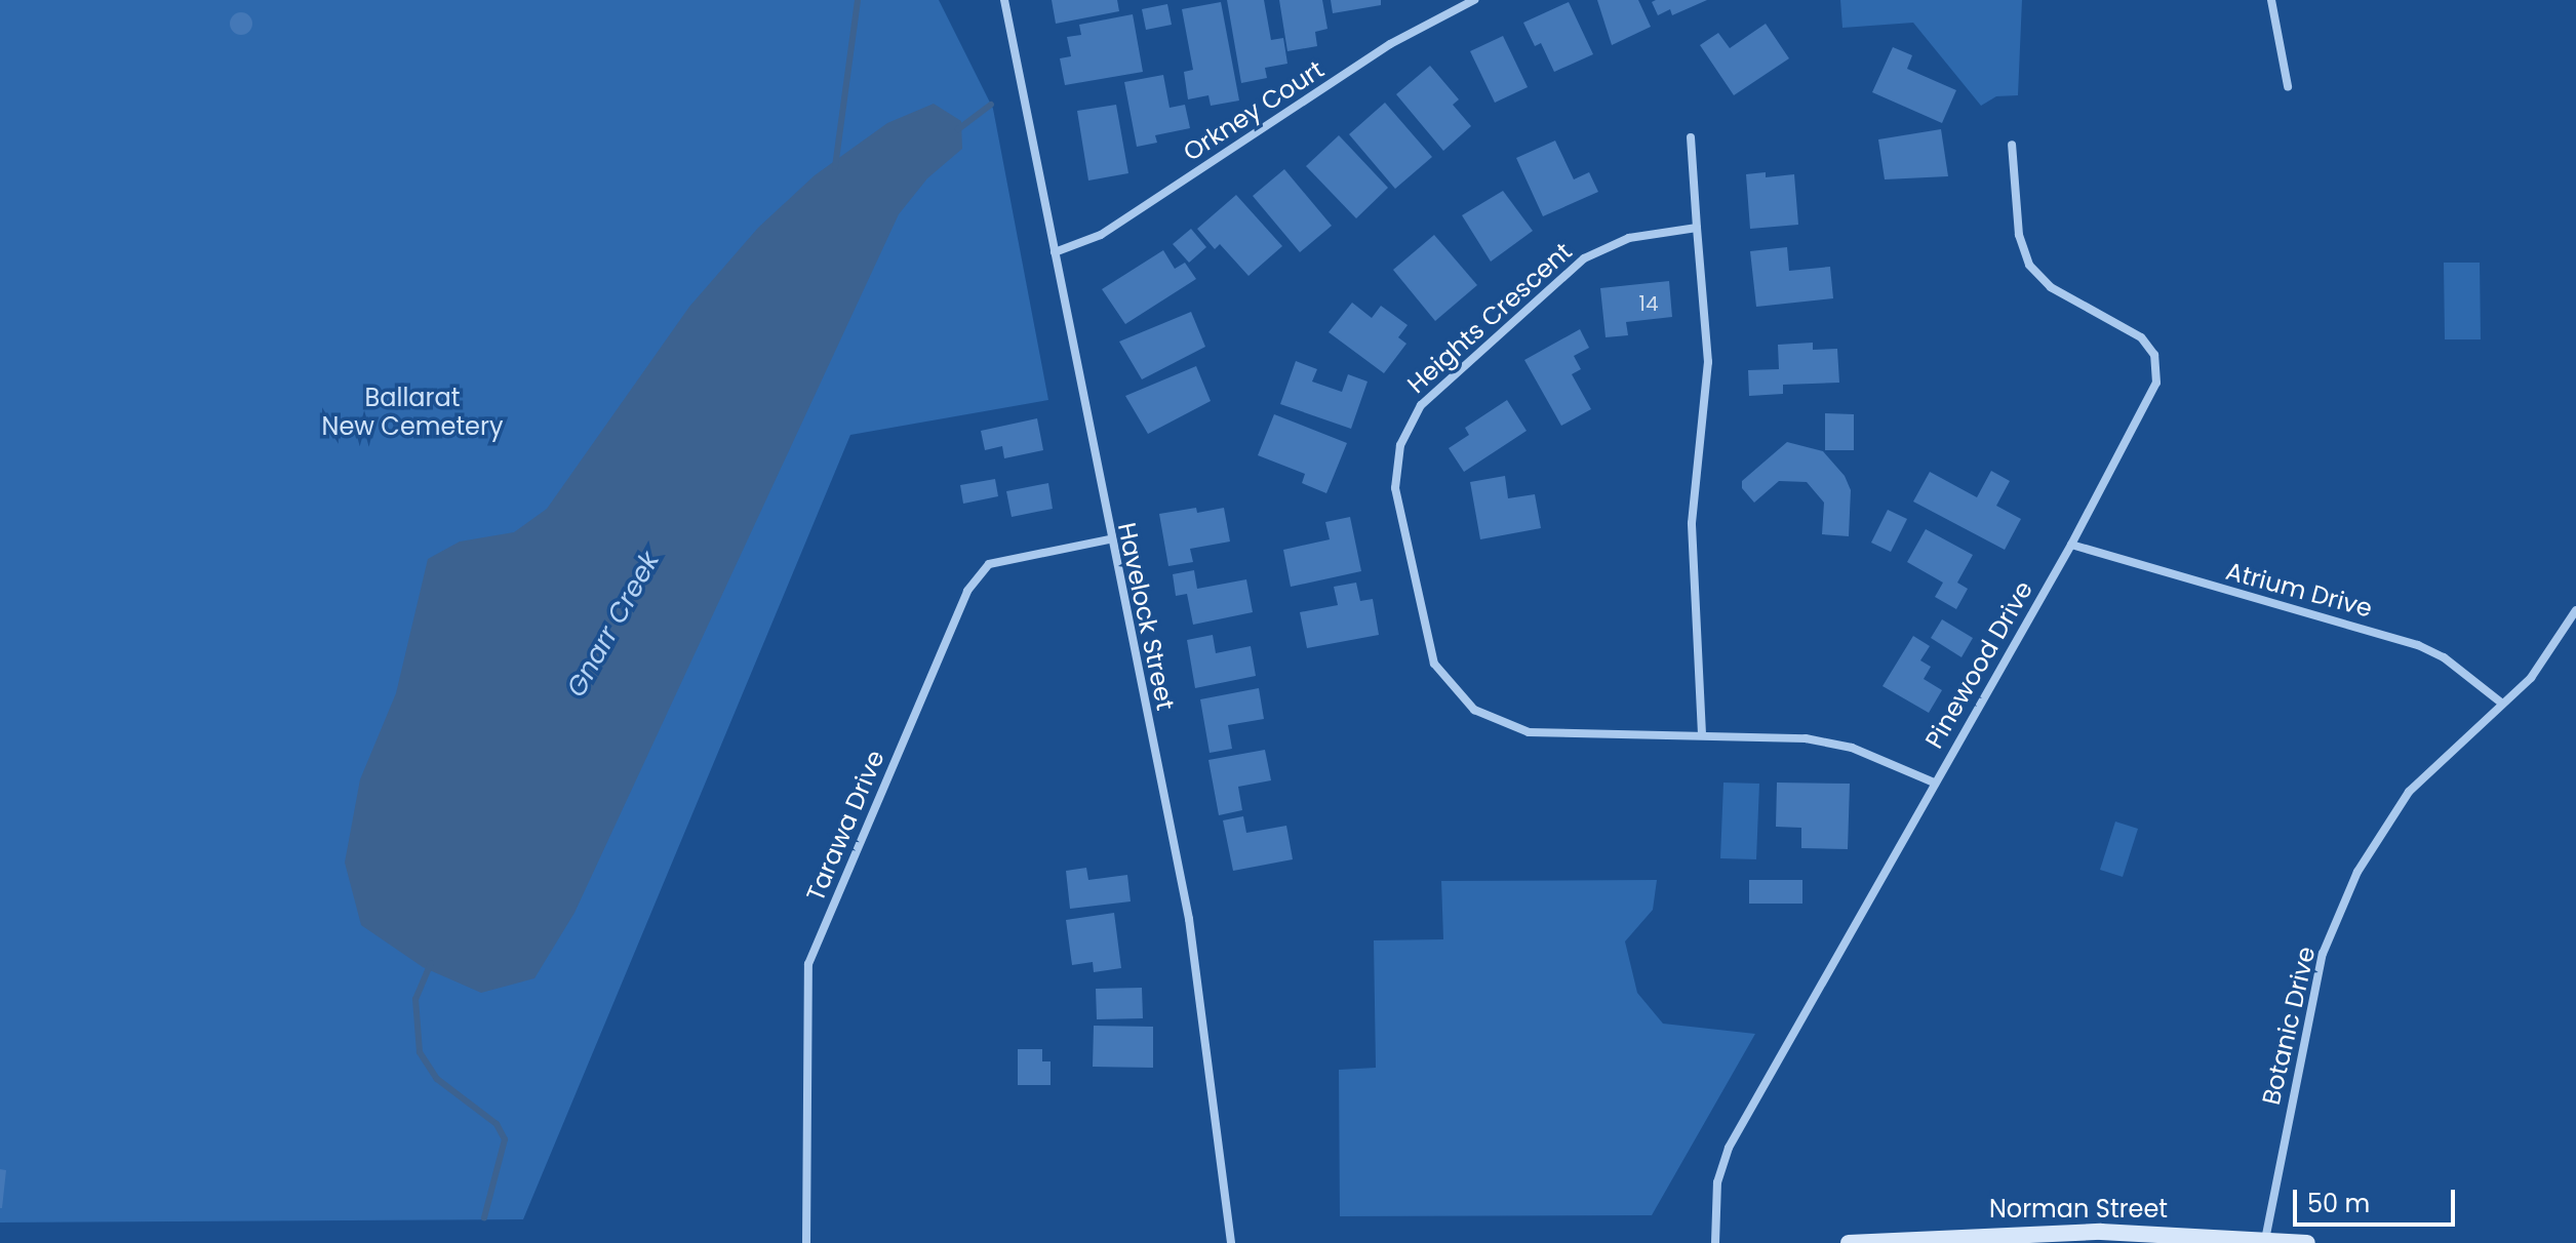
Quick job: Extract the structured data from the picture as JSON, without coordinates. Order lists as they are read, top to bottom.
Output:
{
  "streets": {
    "street": [
      "Orkney Court",
      "Heights Crescent",
      "Atrium Drive",
      "Havelock Street",
      "Pinewood Drive",
      "Tarawa Drive",
      "Botanic Drive",
      "Norman Street"
    ]
  },
  "crossings": [
    ["Orkney Court", "Havelock Street"],
    ["Heights Crescent", "Pinewood Drive"],
    ["Atrium Drive", "Pinewood Drive"],
    ["Atrium Drive", "Botanic Drive"],
    ["Havelock Street", "Tarawa Drive"],
    ["Botanic Drive", "Norman Street"]
  ],
  "water": ["Gnarr Creek"],
  "parks": ["Ballarat New Cemetery"],
  "house_numbers": ["14"],
  "scale_bar": "50 m"
}
